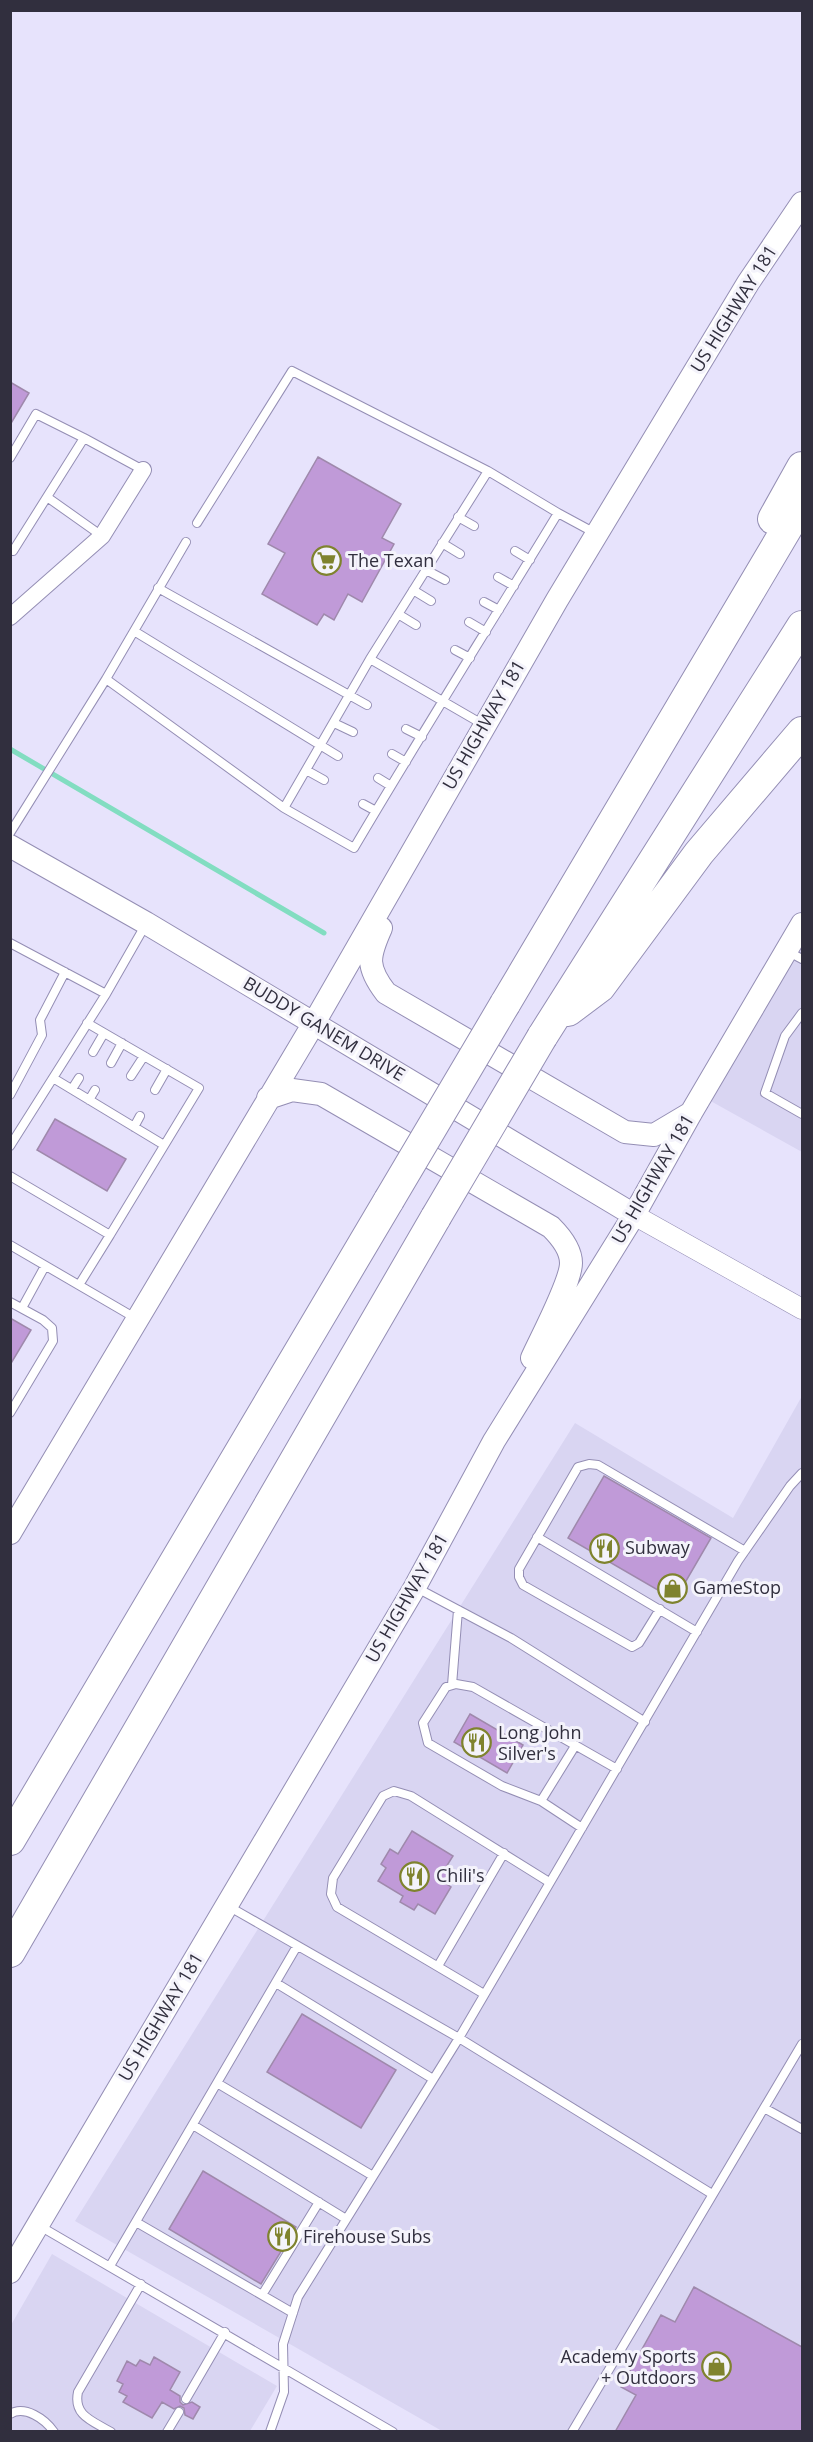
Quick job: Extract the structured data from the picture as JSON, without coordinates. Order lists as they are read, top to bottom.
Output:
{
  "streets": {
    "main road": ["US HIGHWAY 181", "BUDDY GANEM DRIVE"]
  },
  "crossings": [
    ["US HIGHWAY 181", "BUDDY GANEM DRIVE"]
  ],
  "places": {
    "supermarket": ["The Texan"],
    "restaurant": [
      "Subway",
      "Long John Silver's",
      "Chili's",
      "Firehouse Subs"
    ],
    "shop": ["GameStop", "Academy Sports + Outdoors"]
  }
}
